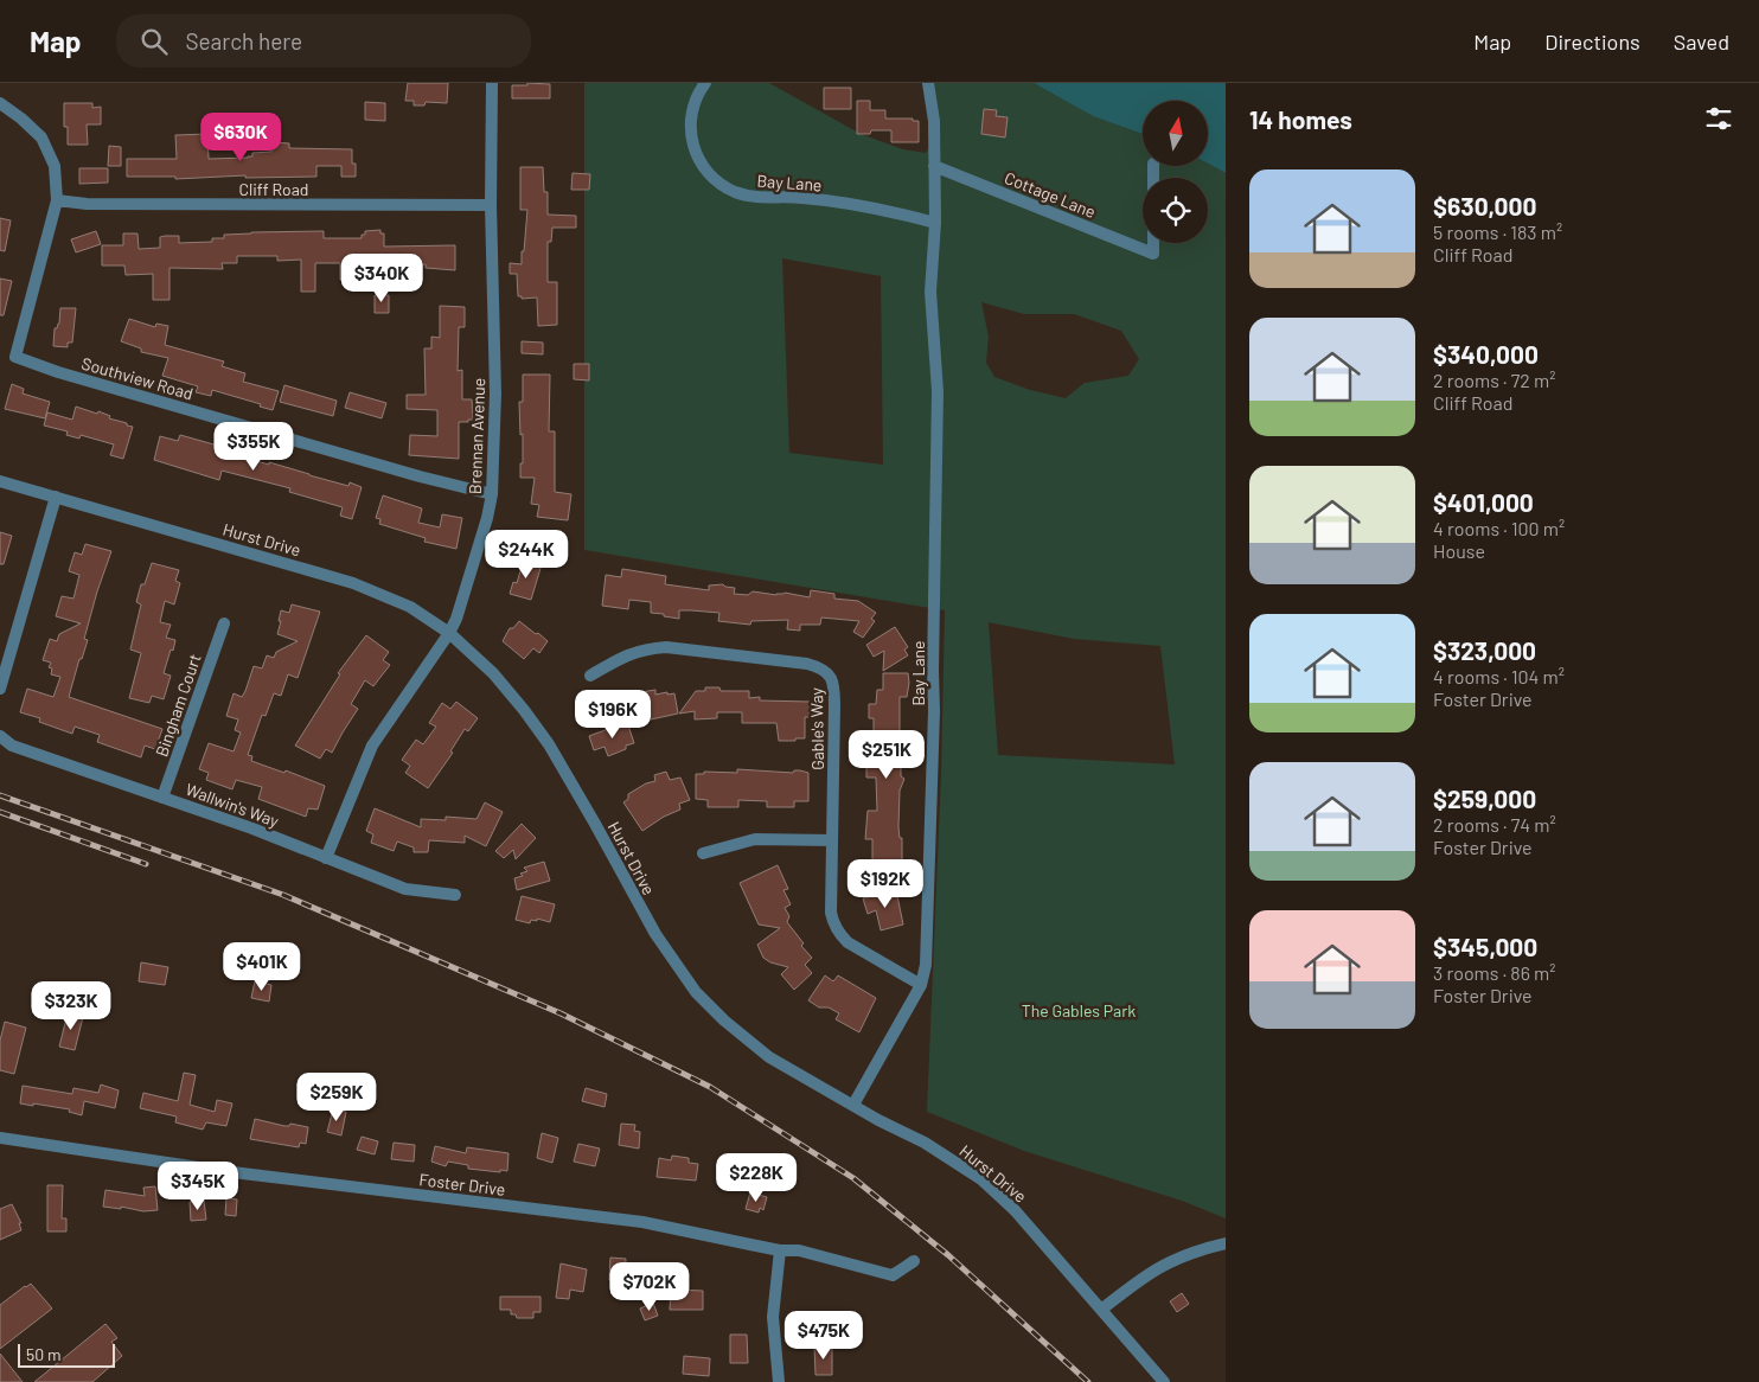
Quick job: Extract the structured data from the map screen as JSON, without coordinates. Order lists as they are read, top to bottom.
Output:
{
  "streets": {
    "street": [
      "Bay Lane",
      "Cliff Road",
      "Cottage Lane",
      "Southview Road",
      "Brennan Avenue",
      "Hurst Drive",
      "Bingham Court",
      "Gable's Way",
      "Wallwin's Way",
      "Foster Drive"
    ]
  },
  "crossings": [
    ["Bay Lane", "Cottage Lane"],
    ["Bay Lane", "Hurst Drive"],
    ["Bay Lane", "Gable's Way"],
    ["Cliff Road", "Southview Road"],
    ["Cliff Road", "Brennan Avenue"],
    ["Southview Road", "Brennan Avenue"],
    ["Brennan Avenue", "Hurst Drive"],
    ["Brennan Avenue", "Wallwin's Way"],
    ["Bingham Court", "Wallwin's Way"]
  ],
  "parks": ["The Gables Park"],
  "scale_bar": "50 m",
  "north": "top",
  "page": {
    "header": "Map",
    "search": "Search here",
    "nav": ["Map", "Directions", "Saved"],
    "heading": "14 homes",
    "price": [
      "$630K",
      "$340K",
      "$355K",
      "$244K",
      "$196K",
      "$251K",
      "$192K",
      "$401K",
      "$323K",
      "$259K",
      "$228K",
      "$345K",
      "$702K",
      "$475K"
    ],
    "list": [
      {
        "name": "$630,000",
        "note": "5 rooms · 183 m² · Cliff Road"
      },
      {
        "name": "$340,000",
        "note": "2 rooms · 72 m² · Cliff Road"
      },
      {
        "name": "$401,000",
        "note": "4 rooms · 100 m² · House"
      },
      {
        "name": "$323,000",
        "note": "4 rooms · 104 m² · Foster Drive"
      },
      {
        "name": "$259,000",
        "note": "2 rooms · 74 m² · Foster Drive"
      },
      {
        "name": "$345,000",
        "note": "3 rooms · 86 m² · Foster Drive"
      }
    ],
    "scale": "50 m"
  }
}
